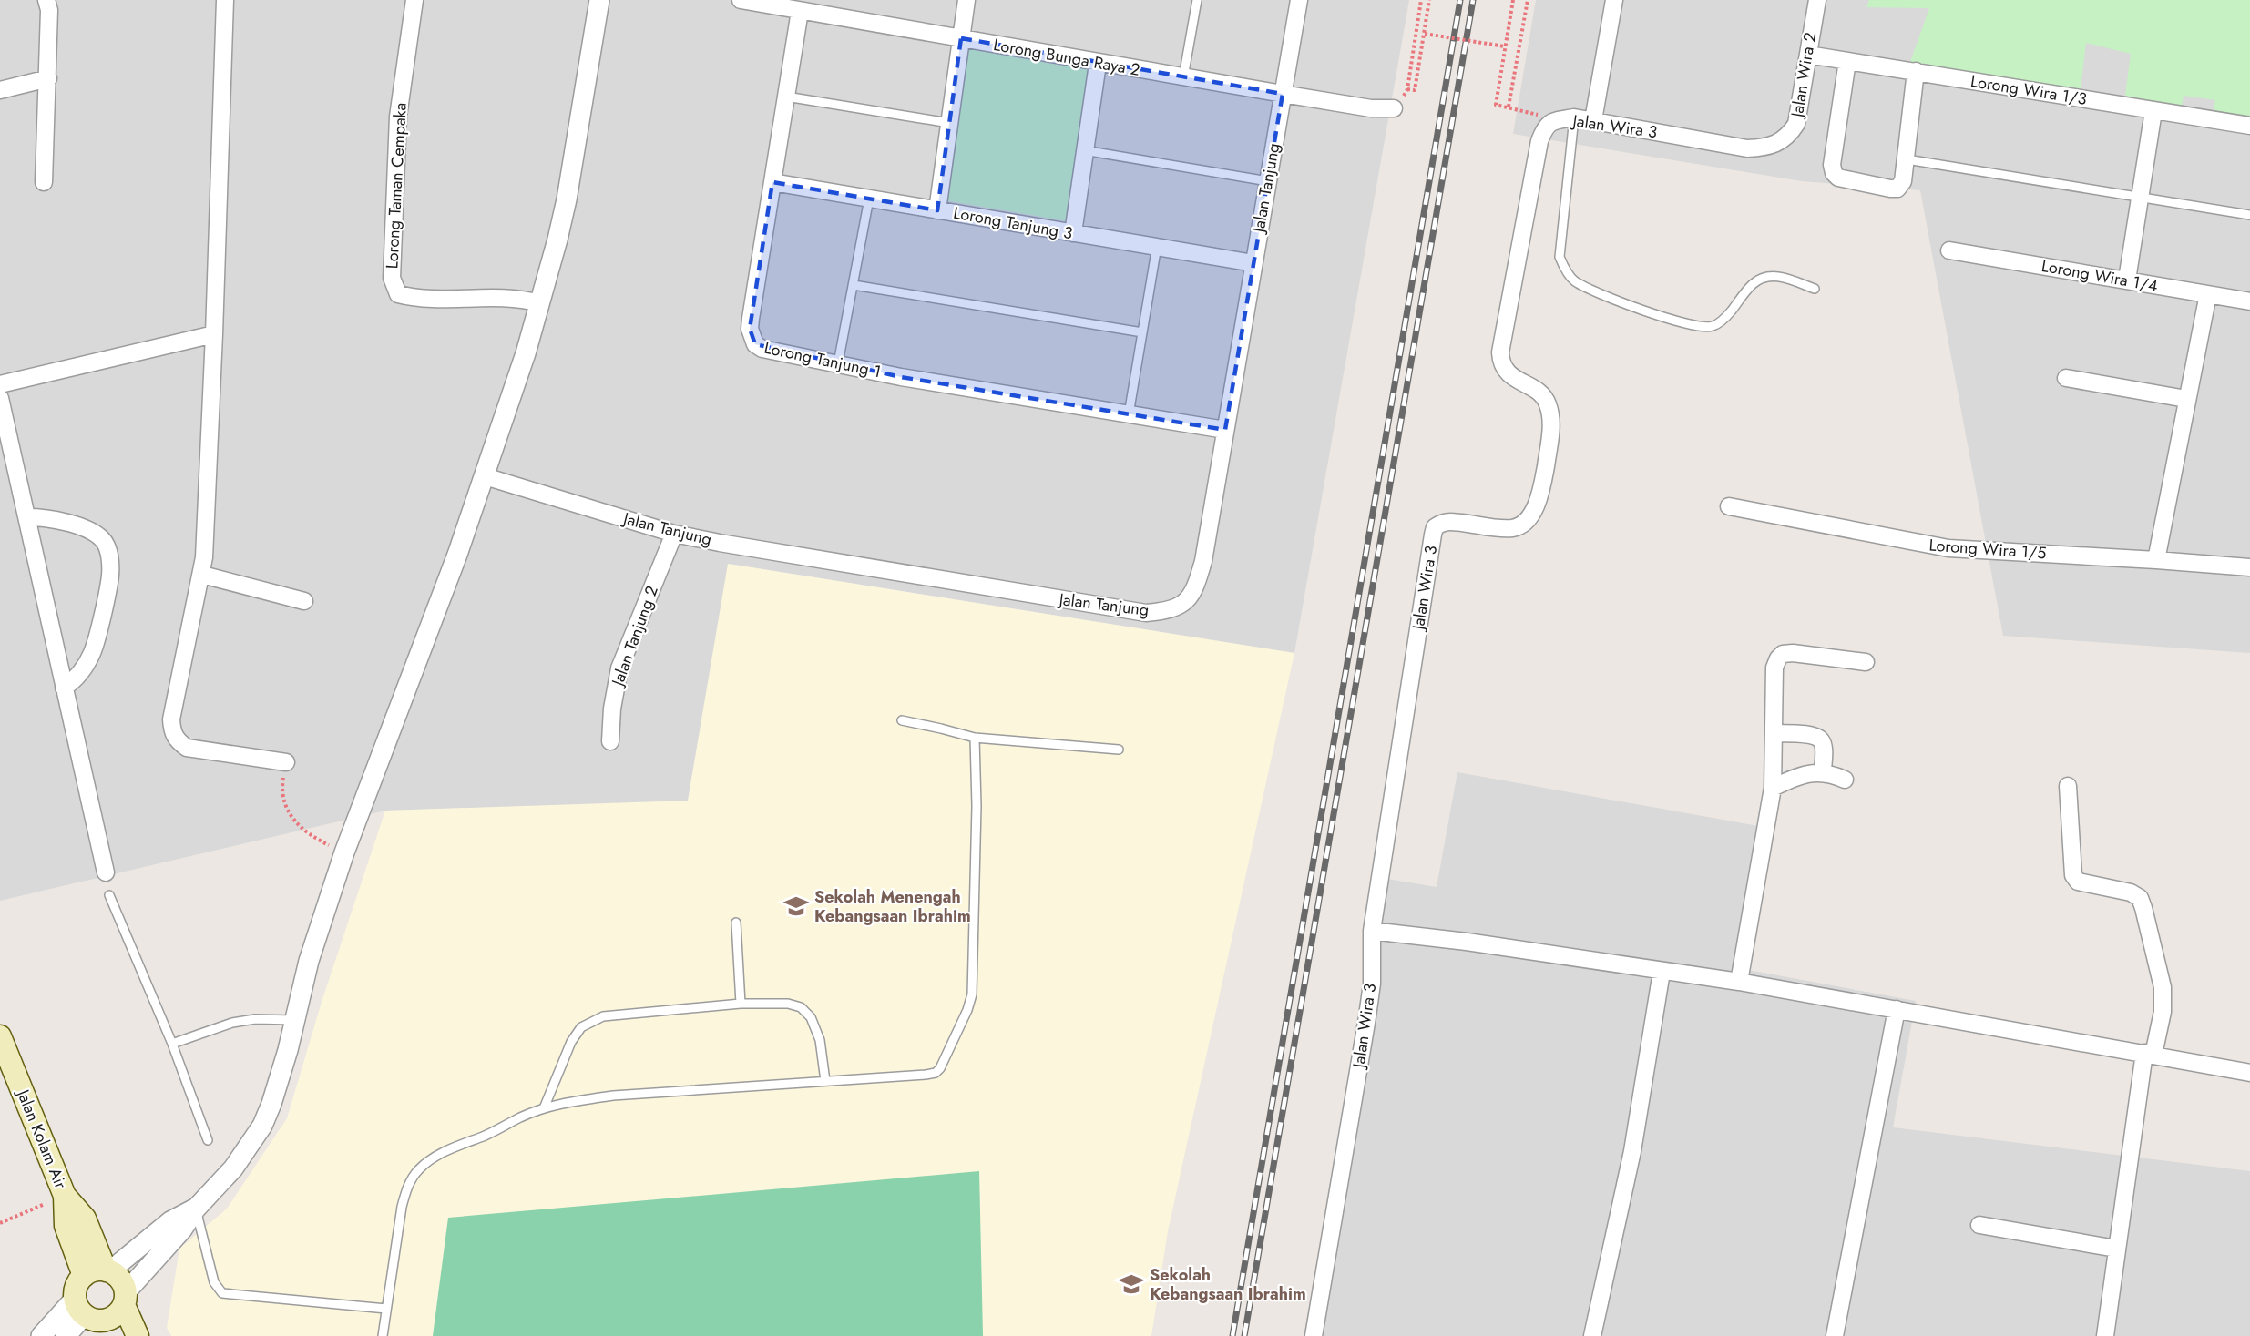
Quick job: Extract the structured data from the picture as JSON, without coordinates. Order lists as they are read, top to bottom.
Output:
{
  "streets": {
    "main road": ["Jalan Kolam Air"],
    "street": [
      "Lorong Bunga Raya 2",
      "Jalan Wira 2",
      "Lorong Wira 1/3",
      "Jalan Wira 3",
      "Lorong Taman Cempaka",
      "Jalan Tanjung",
      "Lorong Tanjung 3",
      "Lorong Wira 1/4",
      "Lorong Tanjung 1",
      "Lorong Wira 1/5",
      "Jalan Tanjung 2"
    ]
  },
  "crossings": [
    ["Lorong Bunga Raya 2", "Jalan Tanjung"],
    ["Lorong Bunga Raya 2", "Lorong Tanjung 1"],
    ["Jalan Wira 2", "Lorong Wira 1/3"],
    ["Jalan Wira 2", "Jalan Wira 3"],
    ["Jalan Tanjung", "Lorong Tanjung 3"],
    ["Jalan Tanjung", "Lorong Tanjung 1"],
    ["Jalan Tanjung", "Jalan Tanjung 2"],
    ["Lorong Tanjung 3", "Lorong Tanjung 1"]
  ],
  "places": {
    "school or university": ["Sekolah Menengah Kebangsaan Ibrahim", "Sekolah Kebangsaan Ibrahim"]
  }
}
